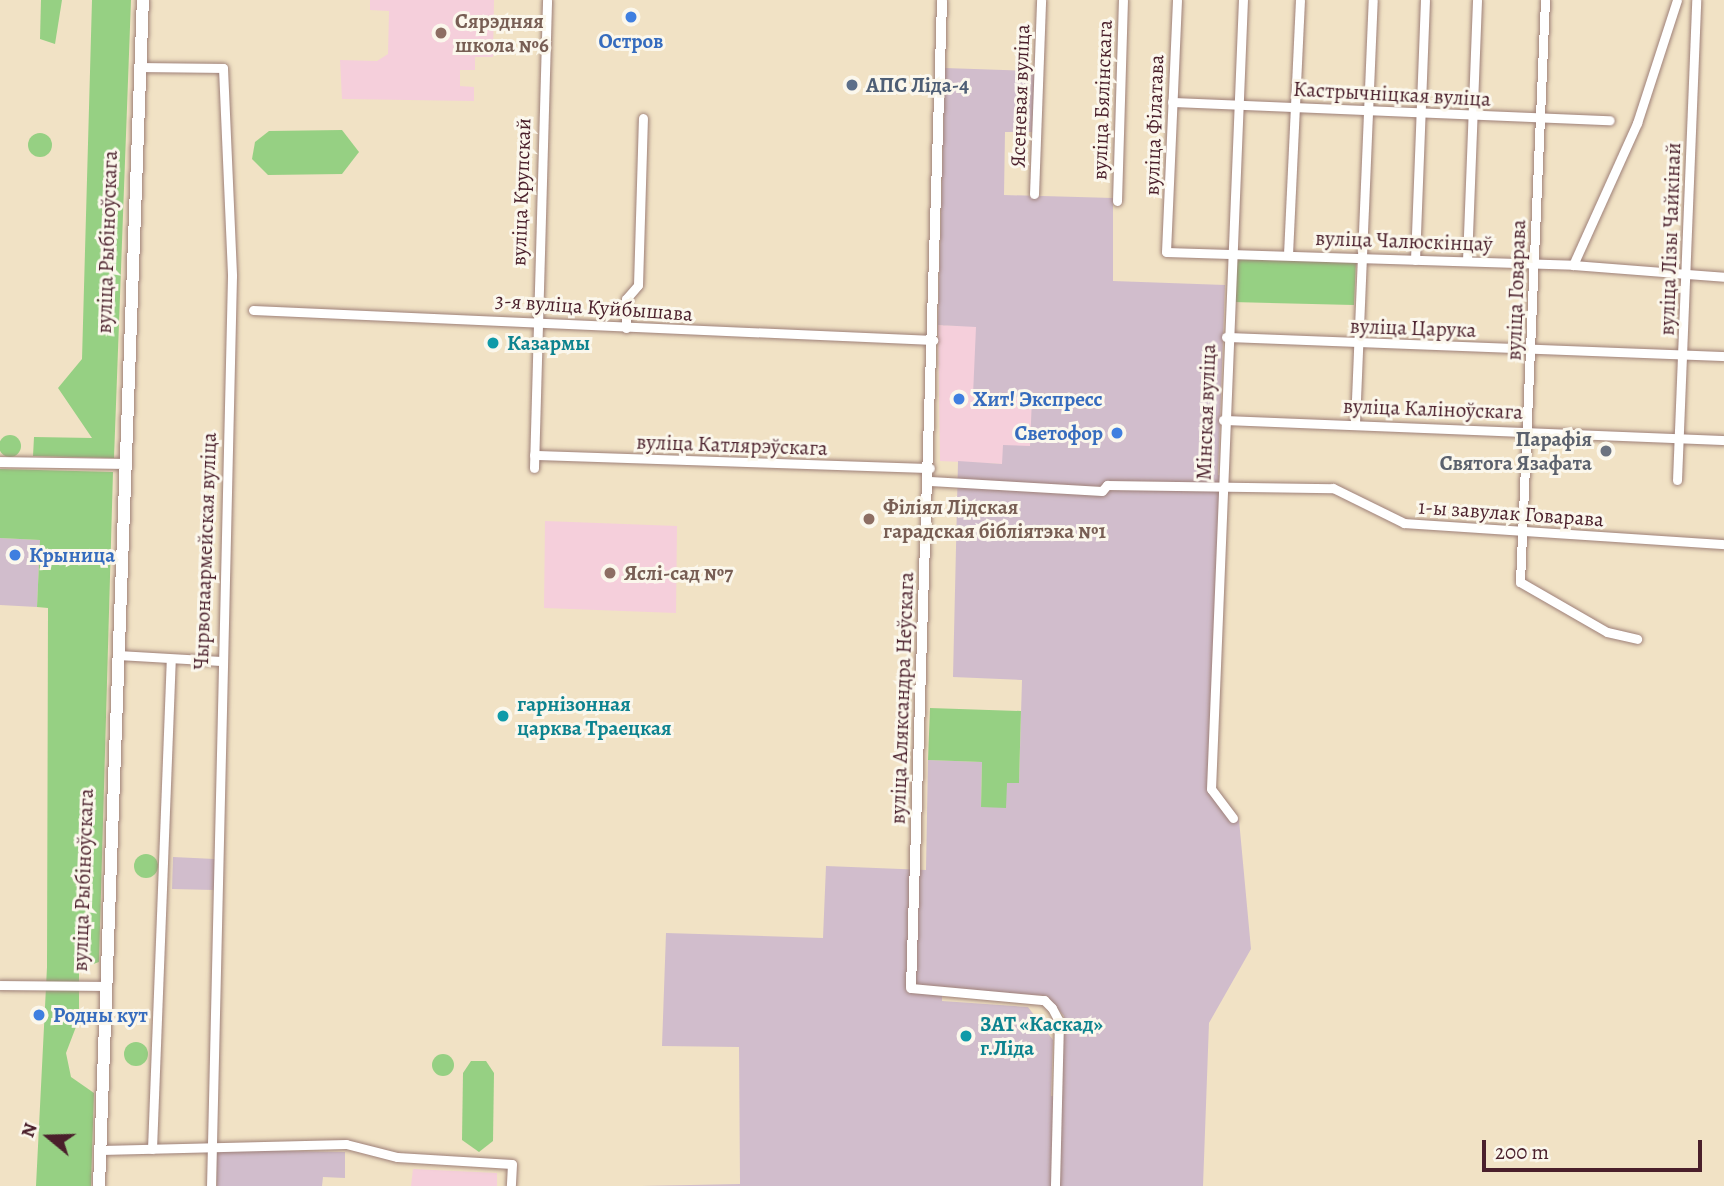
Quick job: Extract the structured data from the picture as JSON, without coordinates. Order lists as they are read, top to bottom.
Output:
{
  "streets": {
    "main road": ["вуліца Рыбіноўскага"],
    "street": [
      "Кастрычніцкая вуліца",
      "Ясеневая вуліца",
      "вуліца Бялінскага",
      "вуліца Філатава",
      "вуліца Крупскай",
      "вуліца Лізы Чайкінай",
      "вуліца Чалюскінцаў",
      "вуліца Говарава",
      "3-я вуліца Куйбышава",
      "вуліца Царука",
      "вуліца Каліноўскага",
      "Мінская вуліца",
      "вуліца Катлярэўскага",
      "1-ы завулак Говарава",
      "Чырвонаармейская вуліца",
      "вуліца Аляксандра Неўскага"
    ]
  },
  "crossings": [
    ["Кастрычніцкая вуліца", "вуліца Філатава"],
    ["Кастрычніцкая вуліца", "вуліца Говарава"],
    ["Кастрычніцкая вуліца", "Мінская вуліца"],
    ["вуліца Філатава", "вуліца Чалюскінцаў"],
    ["вуліца Крупскай", "3-я вуліца Куйбышава"],
    ["вуліца Крупскай", "вуліца Катлярэўскага"],
    ["вуліца Лізы Чайкінай", "вуліца Чалюскінцаў"],
    ["вуліца Лізы Чайкінай", "вуліца Царука"],
    ["вуліца Лізы Чайкінай", "вуліца Каліноўскага"],
    ["вуліца Чалюскінцаў", "вуліца Говарава"],
    ["вуліца Чалюскінцаў", "Мінская вуліца"],
    ["вуліца Рыбіноўскага", "Чырвонаармейская вуліца"],
    ["вуліца Говарава", "вуліца Царука"],
    ["вуліца Говарава", "вуліца Каліноўскага"],
    ["вуліца Говарава", "1-ы завулак Говарава"],
    ["3-я вуліца Куйбышава", "вуліца Аляксандра Неўскага"],
    ["вуліца Царука", "Мінская вуліца"],
    ["вуліца Каліноўскага", "Мінская вуліца"],
    ["Мінская вуліца", "1-ы завулак Говарава"],
    ["вуліца Катлярэўскага", "вуліца Аляксандра Неўскага"],
    ["1-ы завулак Говарава", "вуліца Аляксандра Неўскага"]
  ],
  "places": [
    "Остров",
    "Сярэдняя школа №6",
    "АПС Ліда-4",
    "Казармы",
    "Хит! Экспресс",
    "Светофор",
    "Парафія Святога Язафата",
    "Філіял Лідская гарадская бібліятэка №1",
    "Крыница",
    "Яслі-сад №7",
    "гарнізонная царква Траецкая",
    "Родны кут",
    "ЗАТ «Каскад» г.Ліда"
  ],
  "scale_bar": "200 m",
  "north": "left"
}
